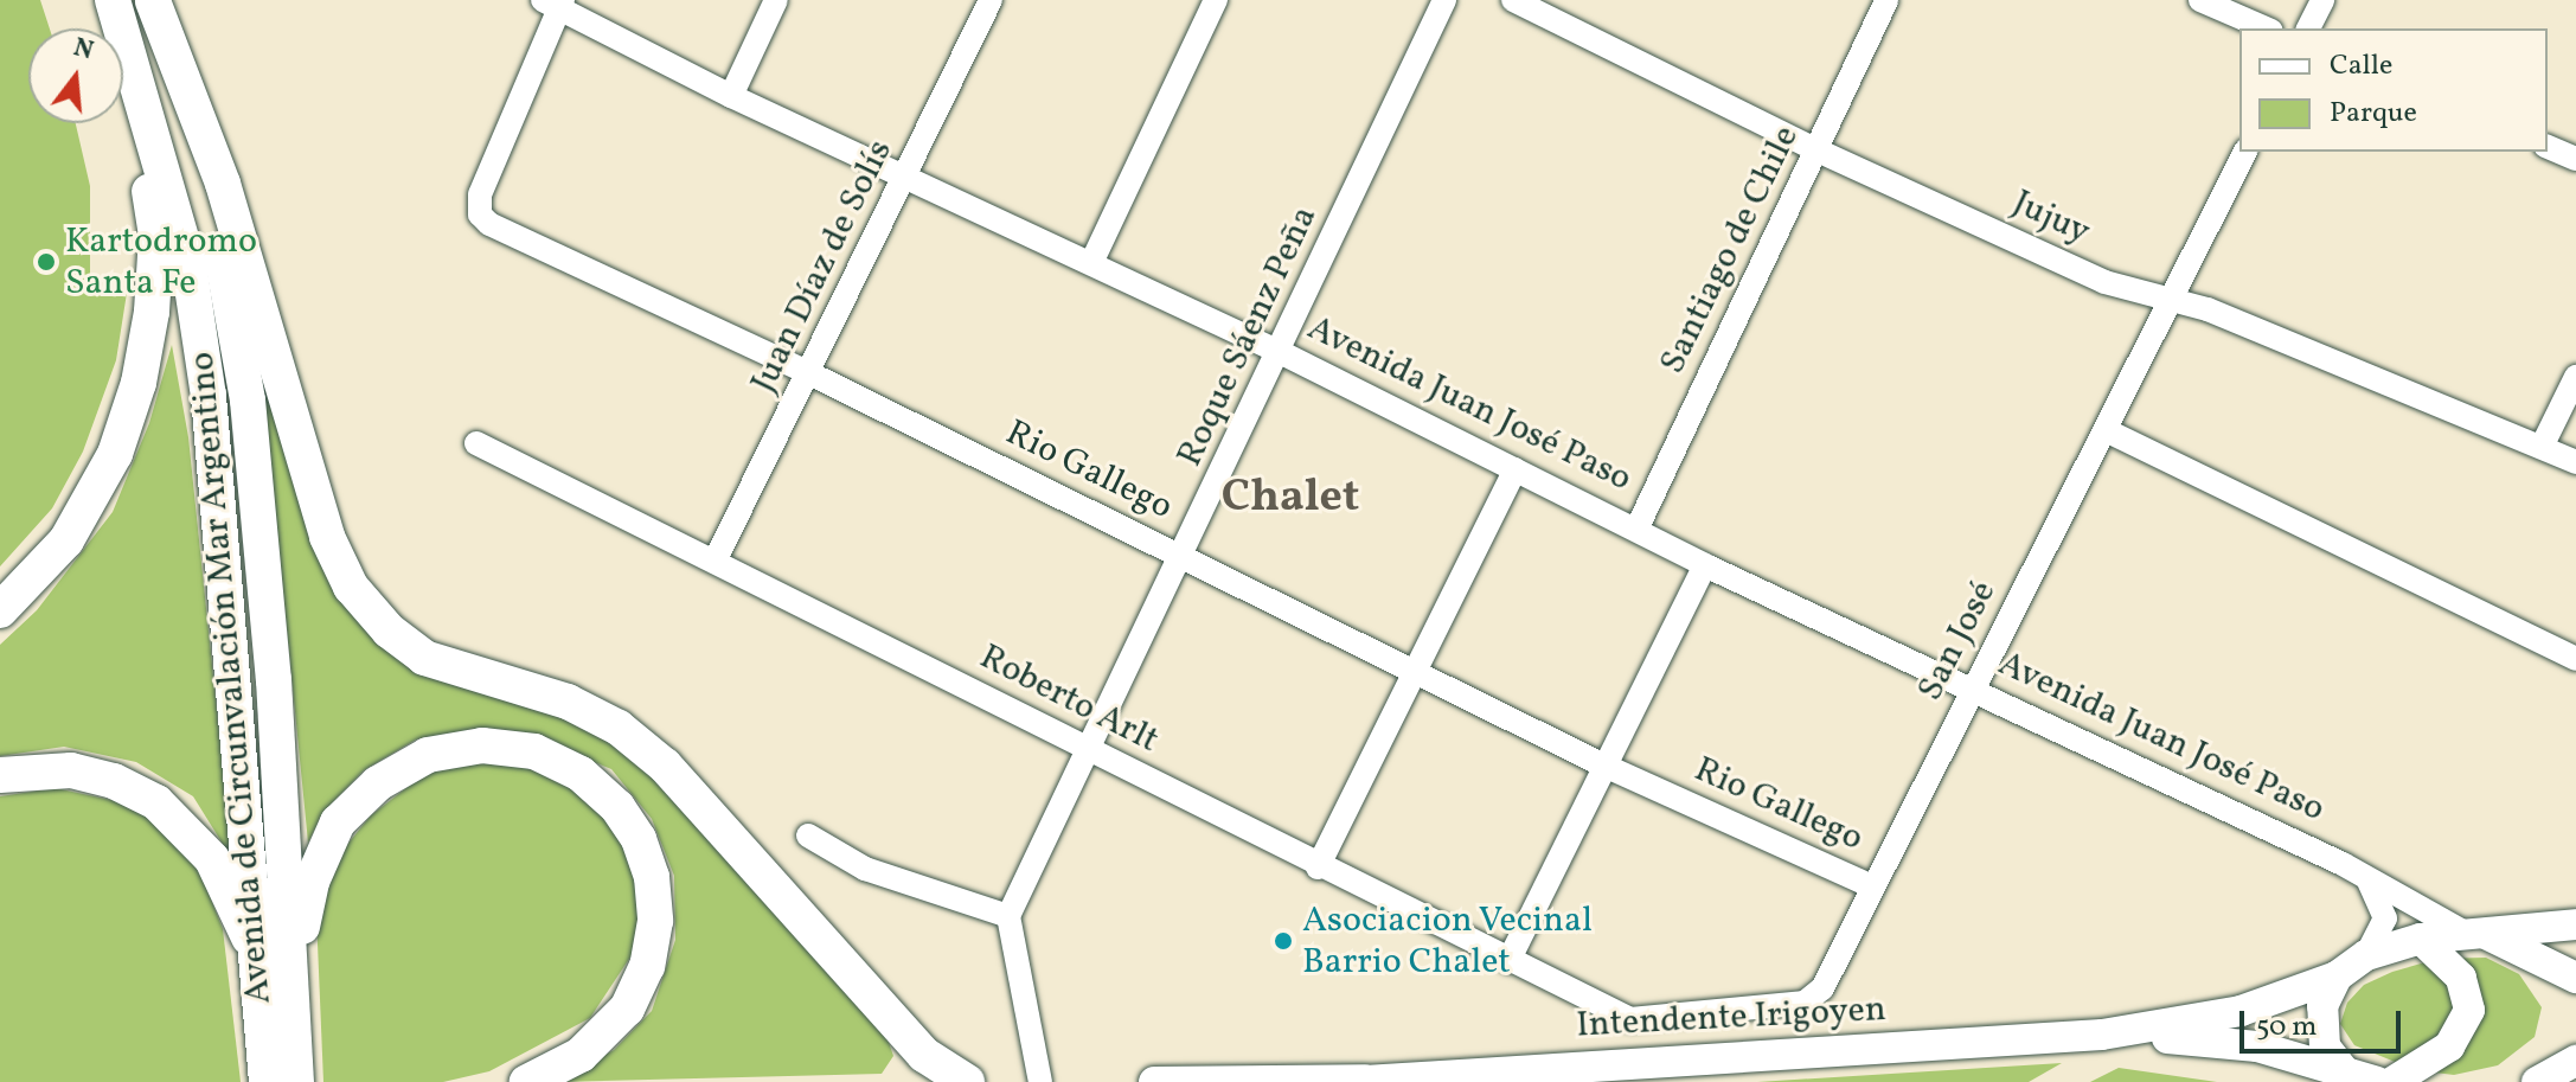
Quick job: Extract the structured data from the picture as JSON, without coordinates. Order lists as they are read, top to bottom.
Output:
{
  "streets": {
    "highway": ["Avenida de Circunvalación Mar Argentino"],
    "main road": ["Intendente Irigoyen"],
    "street": [
      "Jujuy",
      "Santiago de Chile",
      "Juan Díaz de Solís",
      "Roque Sáenz Peña",
      "Avenida Juan José Paso",
      "Rio Gallego",
      "San José",
      "Roberto Arlt"
    ]
  },
  "crossings": [
    ["Jujuy", "Santiago de Chile"],
    ["Jujuy", "San José"],
    ["Santiago de Chile", "Avenida Juan José Paso"],
    ["Juan Díaz de Solís", "Avenida Juan José Paso"],
    ["Juan Díaz de Solís", "Rio Gallego"],
    ["Juan Díaz de Solís", "Roberto Arlt"],
    ["Roque Sáenz Peña", "Avenida Juan José Paso"],
    ["Roque Sáenz Peña", "Rio Gallego"],
    ["Roque Sáenz Peña", "Roberto Arlt"],
    ["Avenida Juan José Paso", "Rio Gallego"],
    ["Avenida Juan José Paso", "San José"],
    ["Avenida Juan José Paso", "Intendente Irigoyen"],
    ["Rio Gallego", "San José"],
    ["San José", "Roberto Arlt"]
  ],
  "districts": ["Chalet"],
  "places": ["Kartodromo Santa Fe", "Asociacion Vecinal Barrio Chalet"],
  "legend": ["Calle", "Parque"],
  "scale_bar": "50 m",
  "north": "top"
}
